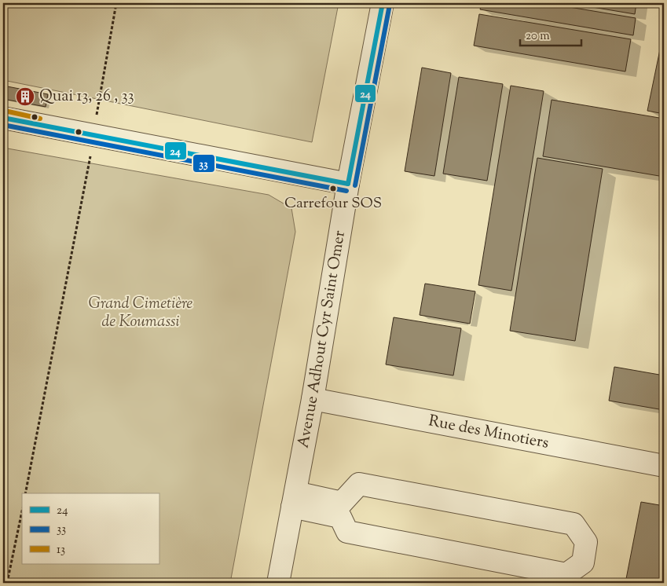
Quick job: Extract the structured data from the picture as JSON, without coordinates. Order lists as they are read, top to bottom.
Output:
{
  "streets": {
    "street": ["Avenue Adhout Cyr Saint Omer", "Rue des Minotiers"]
  },
  "crossings": [
    ["Avenue Adhout Cyr Saint Omer", "Rue des Minotiers"]
  ],
  "parks": ["Grand Cimetière de Koumassi"],
  "places": {
    "building": ["Quai 13, 26 , 33"],
    "other": ["Carrefour SOS"]
  },
  "lines": ["transit line 24", "transit line 33", "transit line 13"],
  "legend": ["24", "33", "13"],
  "scale_bar": "20 m"
}
